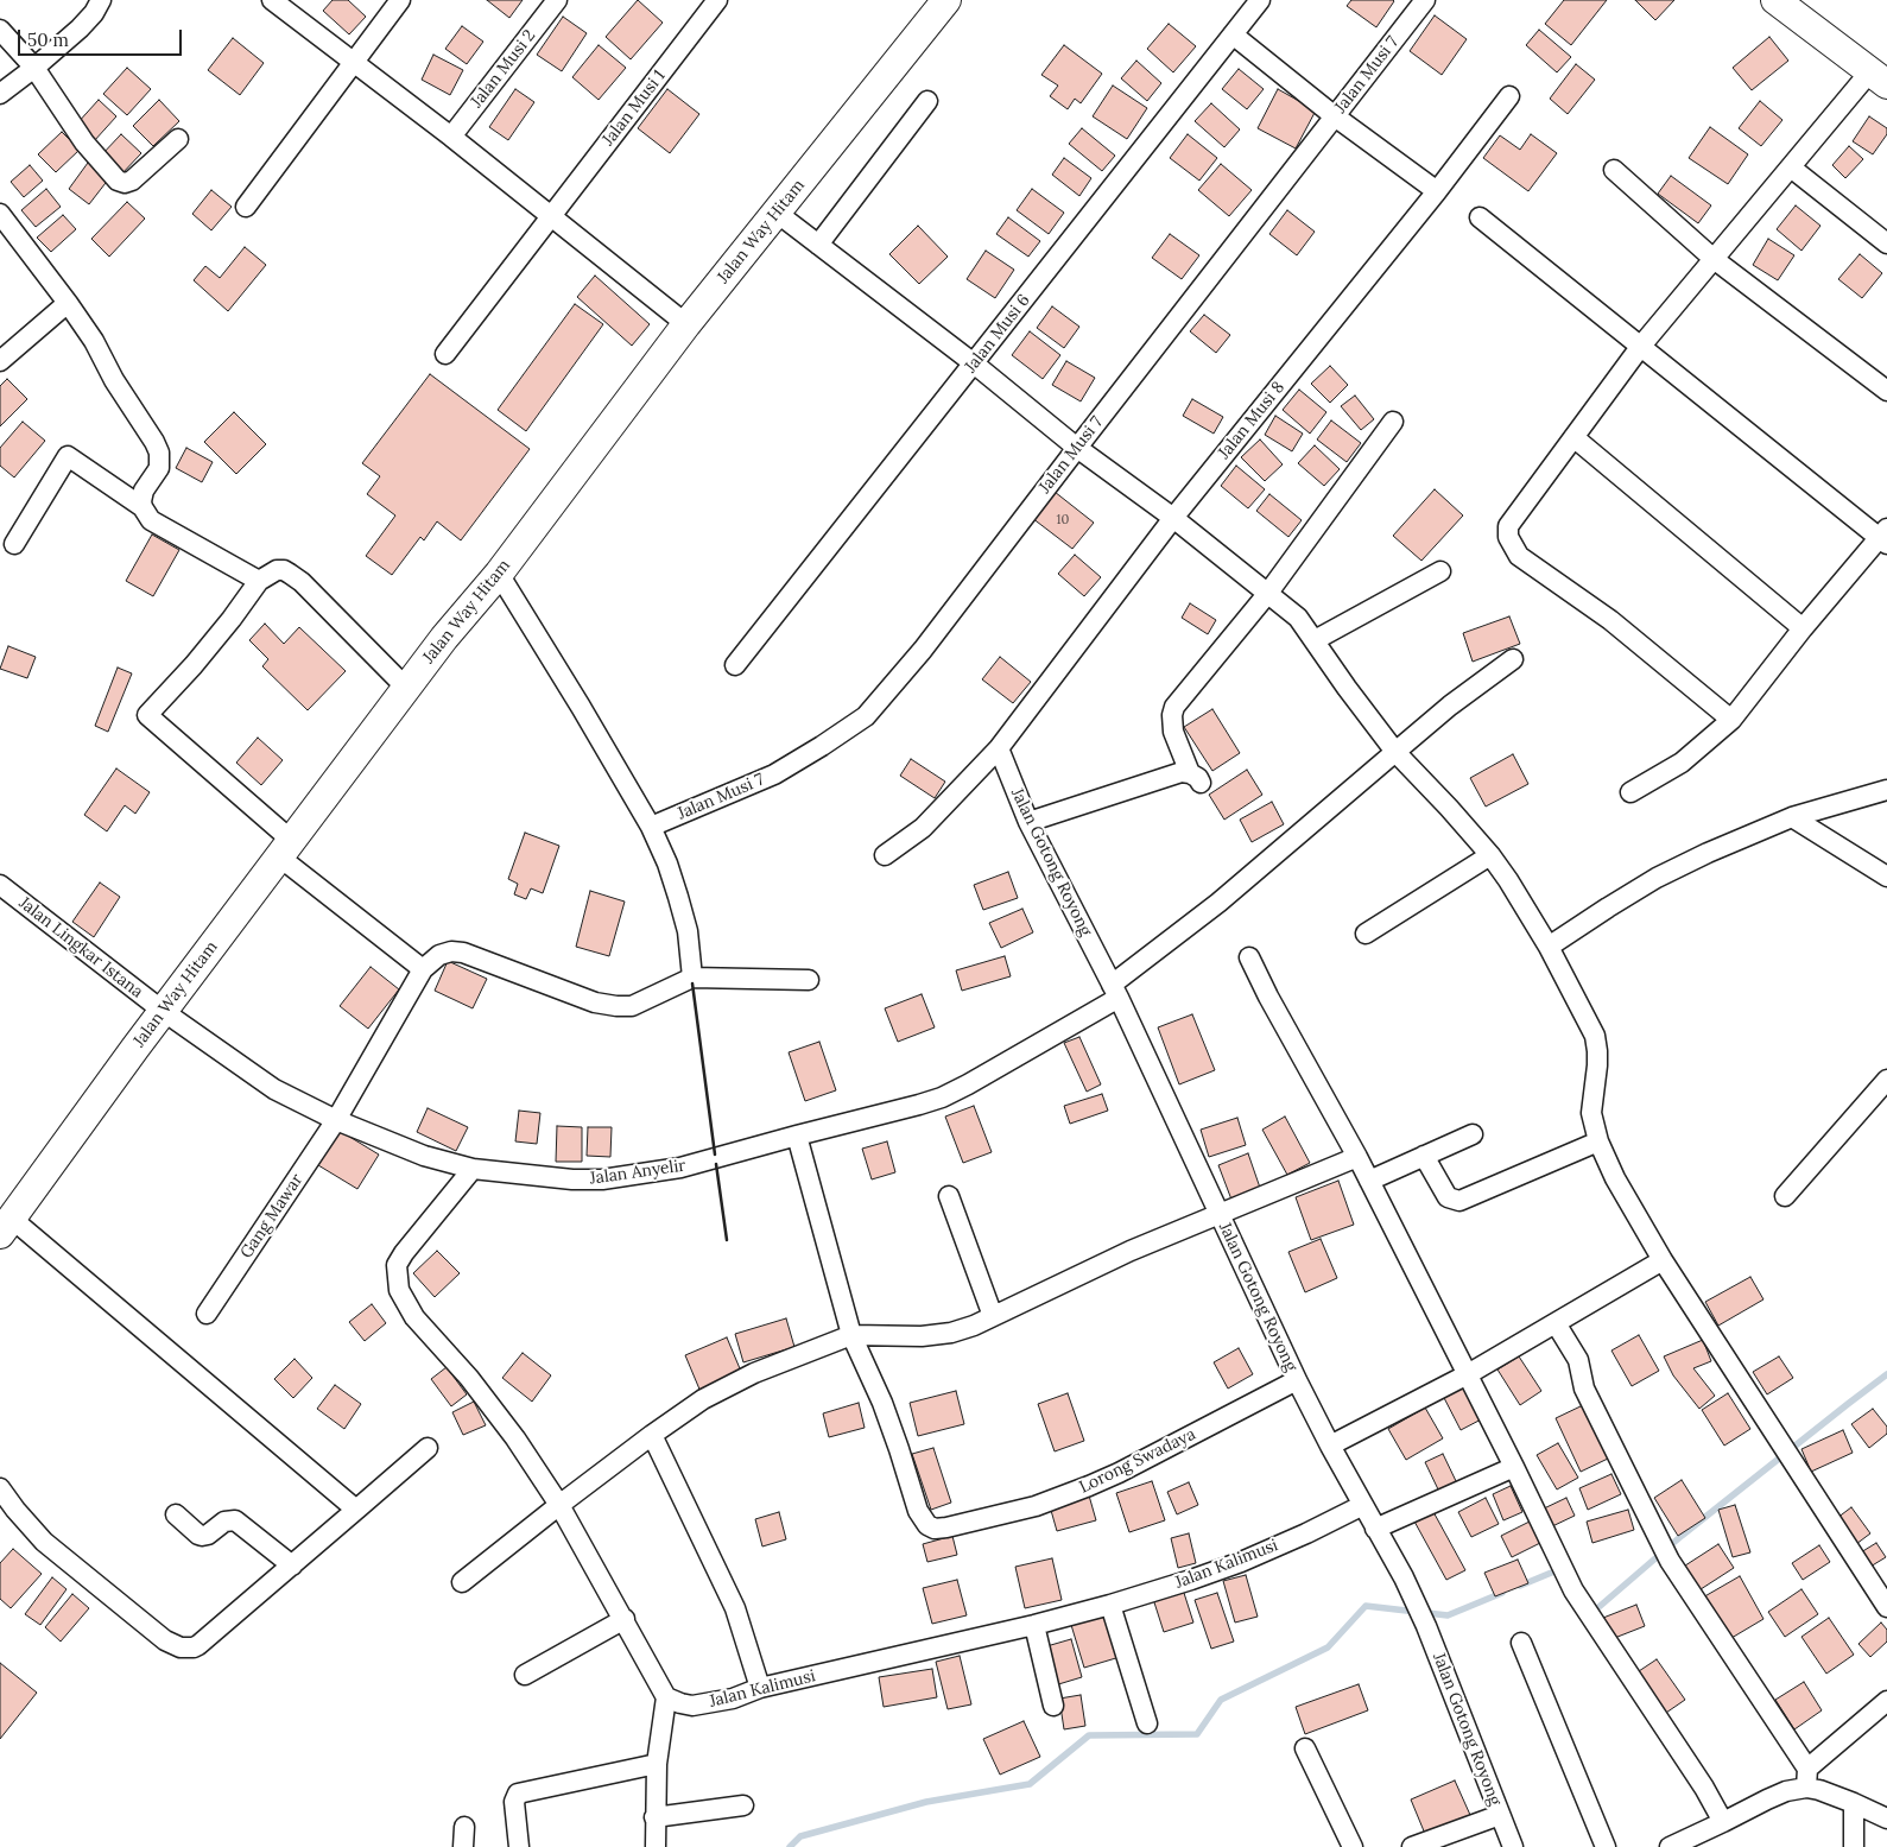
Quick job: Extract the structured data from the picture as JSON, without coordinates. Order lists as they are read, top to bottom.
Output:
{
  "streets": {
    "street": [
      "Jalan Musi 2",
      "Jalan Musi 7",
      "Jalan Musi 1",
      "Jalan Way Hitam",
      "Jalan Musi 6",
      "Jalan Musi 8",
      "Jalan Gotong Royong",
      "Jalan Lingkar Istana",
      "Jalan Anyelir",
      "Gang Mawar",
      "Lorong Swadaya",
      "Jalan Kalimusi"
    ]
  },
  "crossings": [
    ["Jalan Way Hitam", "Jalan Lingkar Istana"],
    ["Jalan Way Hitam", "Jalan Anyelir"],
    ["Jalan Musi 8", "Jalan Gotong Royong"],
    ["Jalan Gotong Royong", "Jalan Anyelir"],
    ["Jalan Gotong Royong", "Lorong Swadaya"],
    ["Jalan Gotong Royong", "Jalan Kalimusi"],
    ["Jalan Lingkar Istana", "Jalan Anyelir"],
    ["Jalan Anyelir", "Gang Mawar"]
  ],
  "house_numbers": ["10"],
  "scale_bar": "50 m"
}
